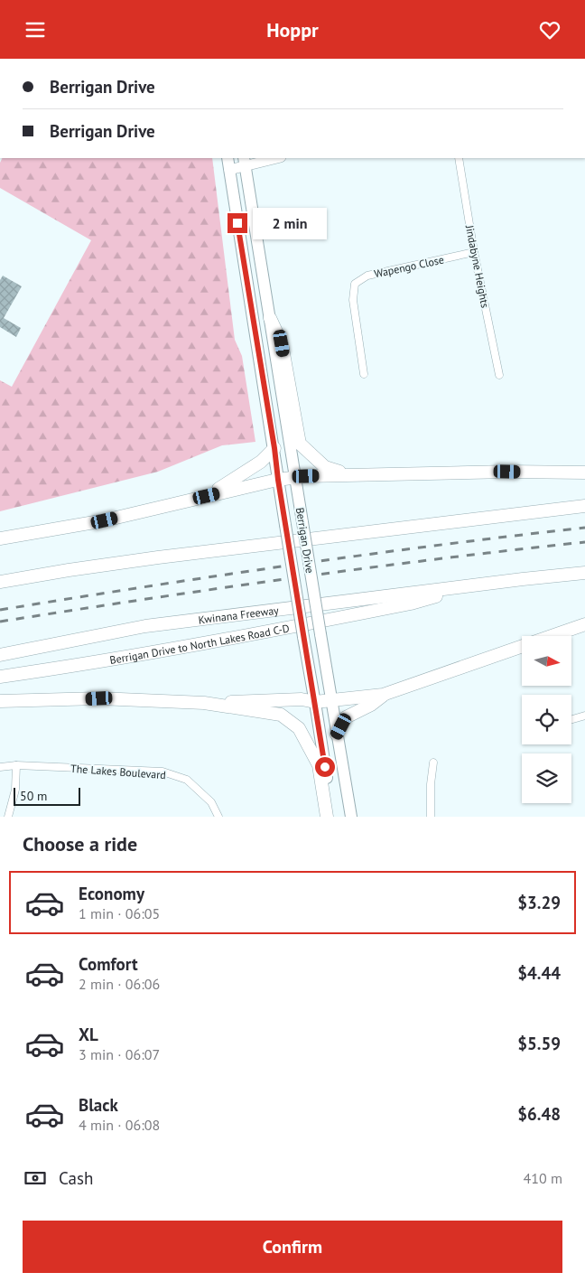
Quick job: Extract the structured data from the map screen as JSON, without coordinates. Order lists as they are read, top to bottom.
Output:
{
  "streets": {
    "highway": ["Kwinana Freeway", "Berrigan Drive to North Lakes Road C-D"],
    "main road": ["Berrigan Drive"],
    "street": ["Wapengo Close", "Jindabyne Heights", "The Lakes Boulevard"]
  },
  "crossings": [
    ["Wapengo Close", "Jindabyne Heights"],
    ["Kwinana Freeway", "Berrigan Drive to North Lakes Road C-D"]
  ],
  "scale_bar": "50 m",
  "north": "right",
  "page": {
    "header": "Hoppr",
    "banner": ["Berrigan Drive", "Berrigan Drive"],
    "bubble": "2 min",
    "scale": "50 m",
    "heading": "Choose a ride",
    "list": [
      {
        "name": "Economy",
        "note": "1 min · 06:05",
        "value": "$3.29"
      },
      {
        "name": "Comfort",
        "note": "2 min · 06:06",
        "value": "$4.44"
      },
      {
        "name": "XL",
        "note": "3 min · 06:07",
        "value": "$5.59"
      },
      {
        "name": "Black",
        "note": "4 min · 06:08",
        "value": "$6.48"
      }
    ],
    "pay": ["Cash", "410 m"],
    "buttons": "Confirm"
  }
}
